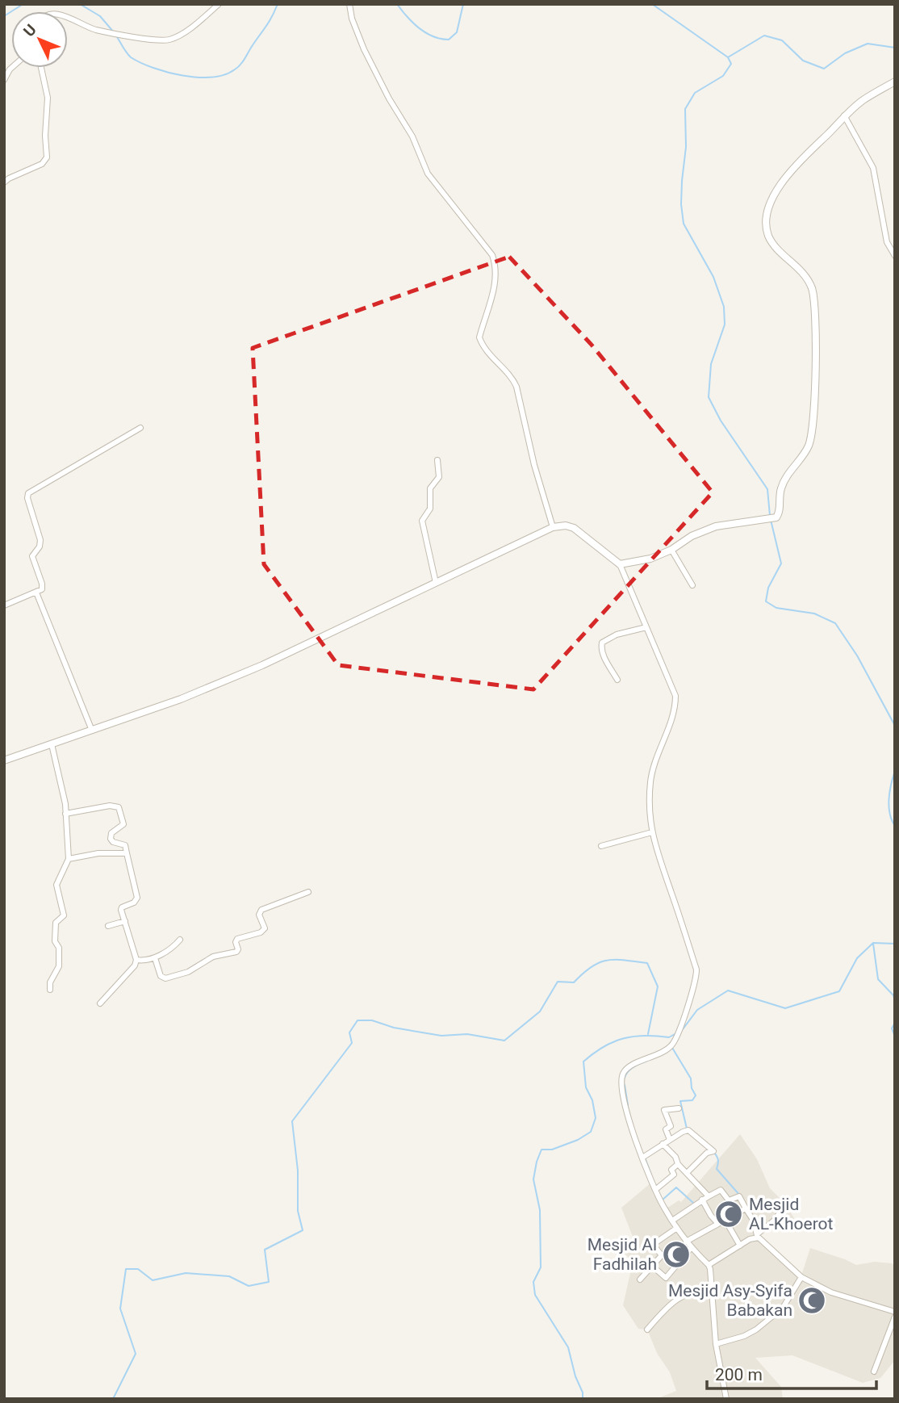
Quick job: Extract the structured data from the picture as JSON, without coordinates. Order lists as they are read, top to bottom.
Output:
{
  "places": {
    "mosque": ["Mesjid AL-Khoerot", "Mesjid Al Fadhilah", "Mesjid Asy-Syifa Babakan"]
  },
  "scale_bar": "200 m",
  "north": "top left"
}
